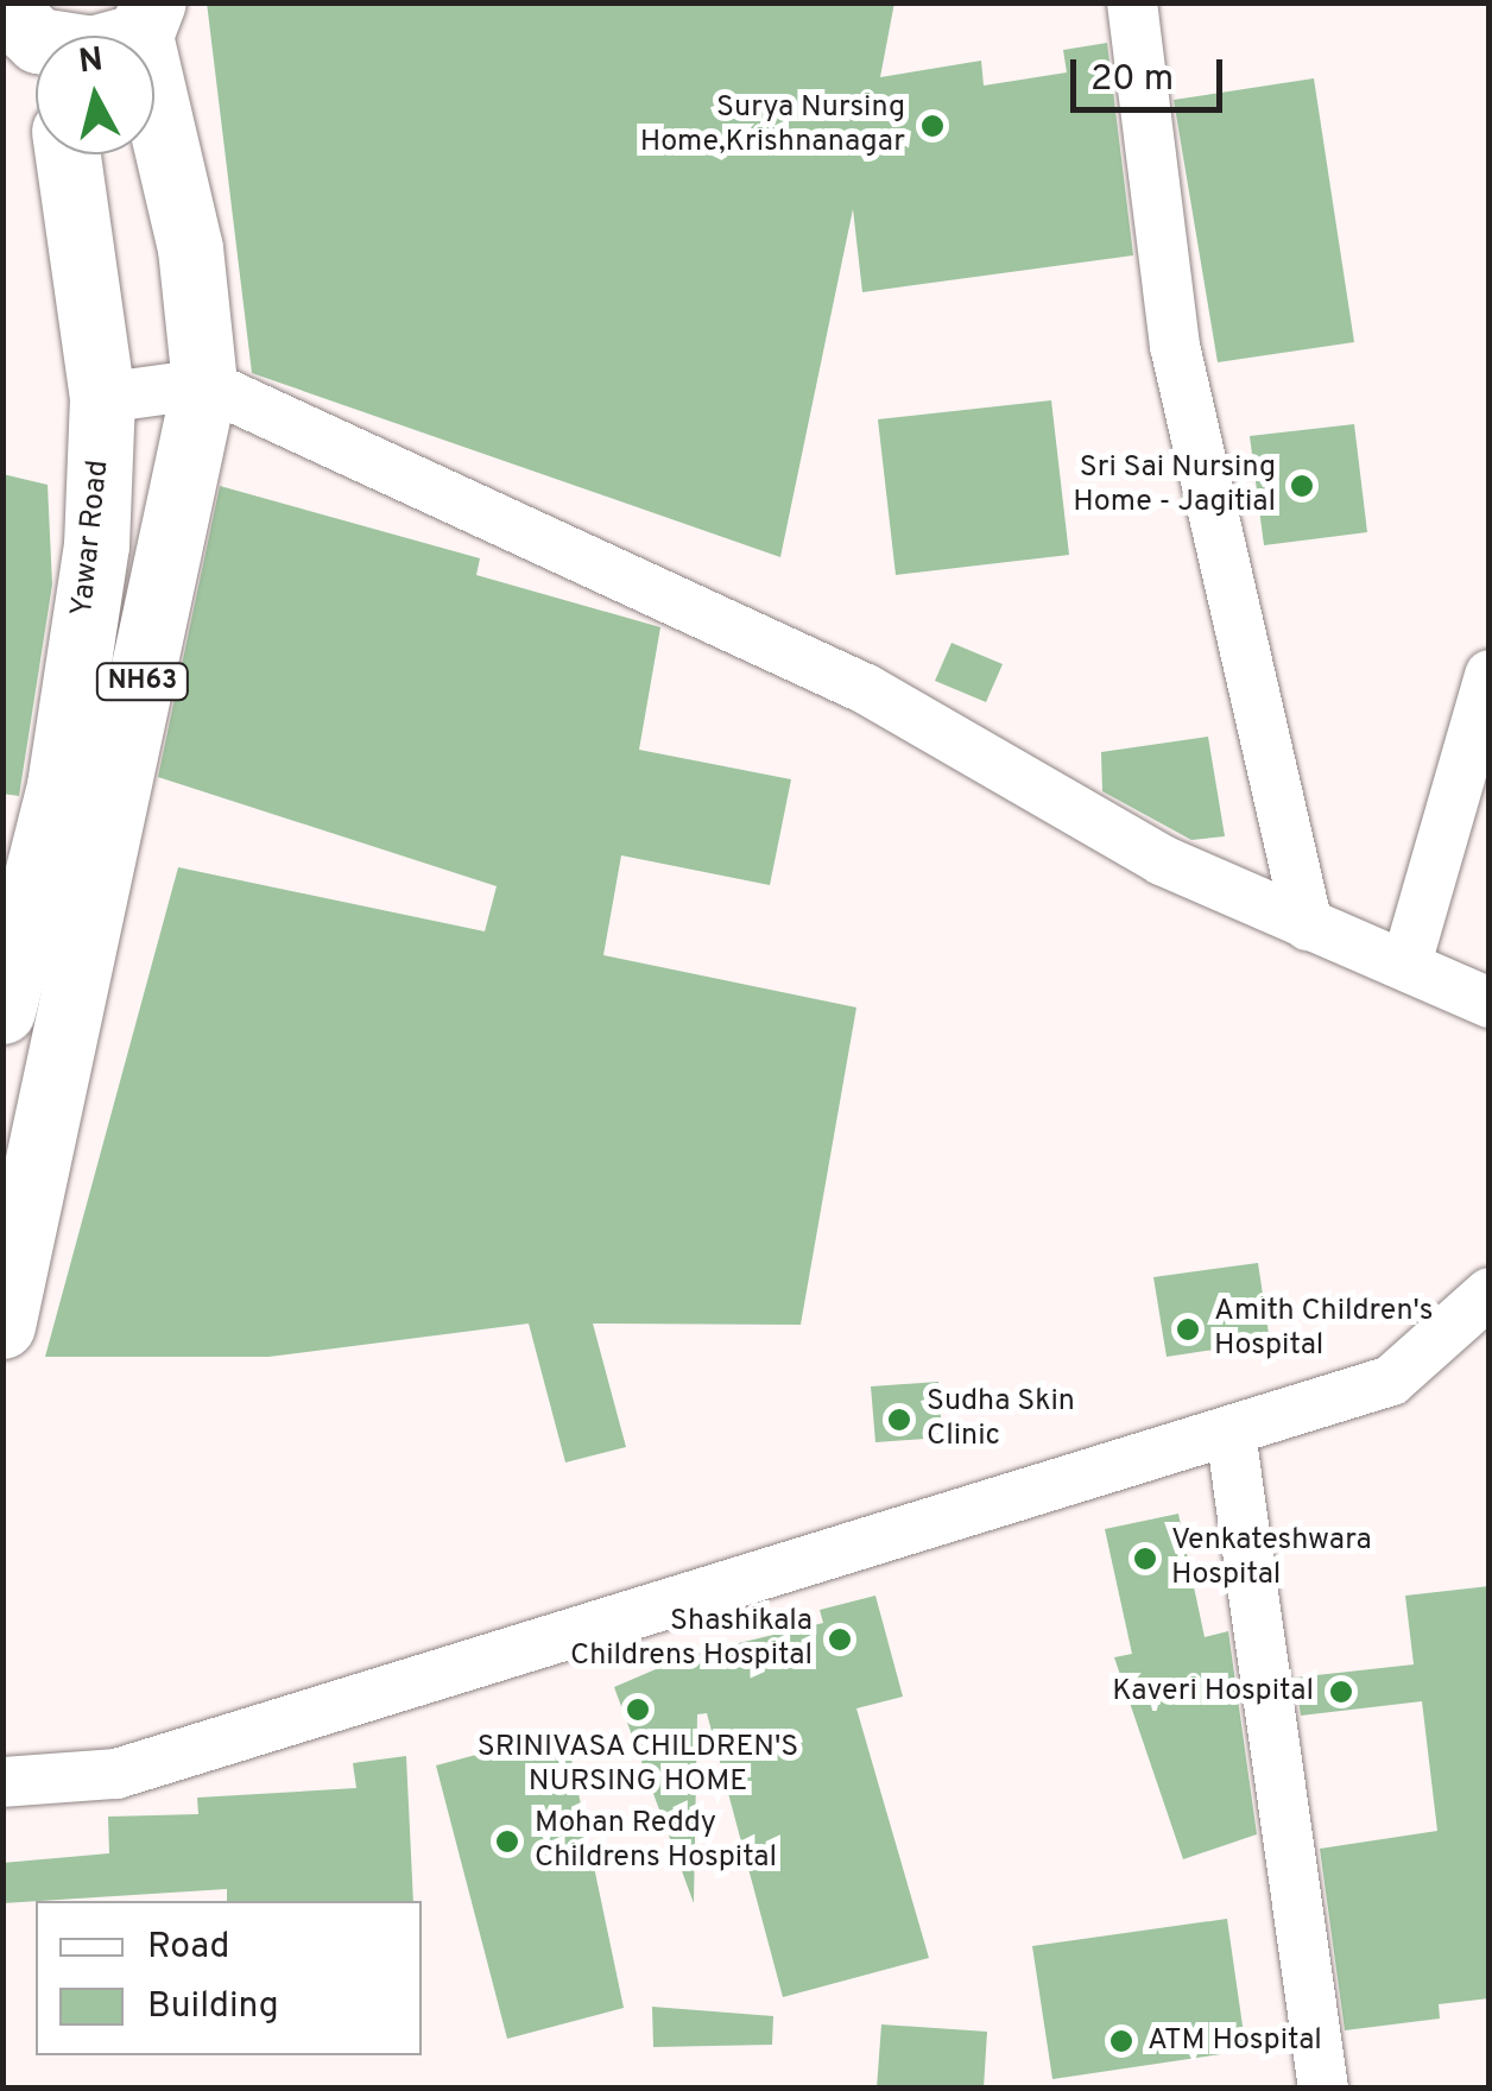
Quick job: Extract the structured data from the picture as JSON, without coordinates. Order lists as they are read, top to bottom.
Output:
{
  "streets": {
    "highway": ["Yawar Road", "NH63"]
  },
  "places": [
    "Surya Nursing Home,Krishnanagar",
    "Sri Sai Nursing Home - Jagitial",
    "Amith Children's Hospital",
    "Sudha Skin Clinic",
    "Venkateshwara Hospital",
    "Shashikala Childrens Hospital",
    "Kaveri Hospital",
    "SRINIVASA CHILDREN'S NURSING HOME",
    "Mohan Reddy Childrens Hospital",
    "ATM Hospital"
  ],
  "legend": ["Road", "Building"],
  "scale_bar": "20 m",
  "north": "top"
}
